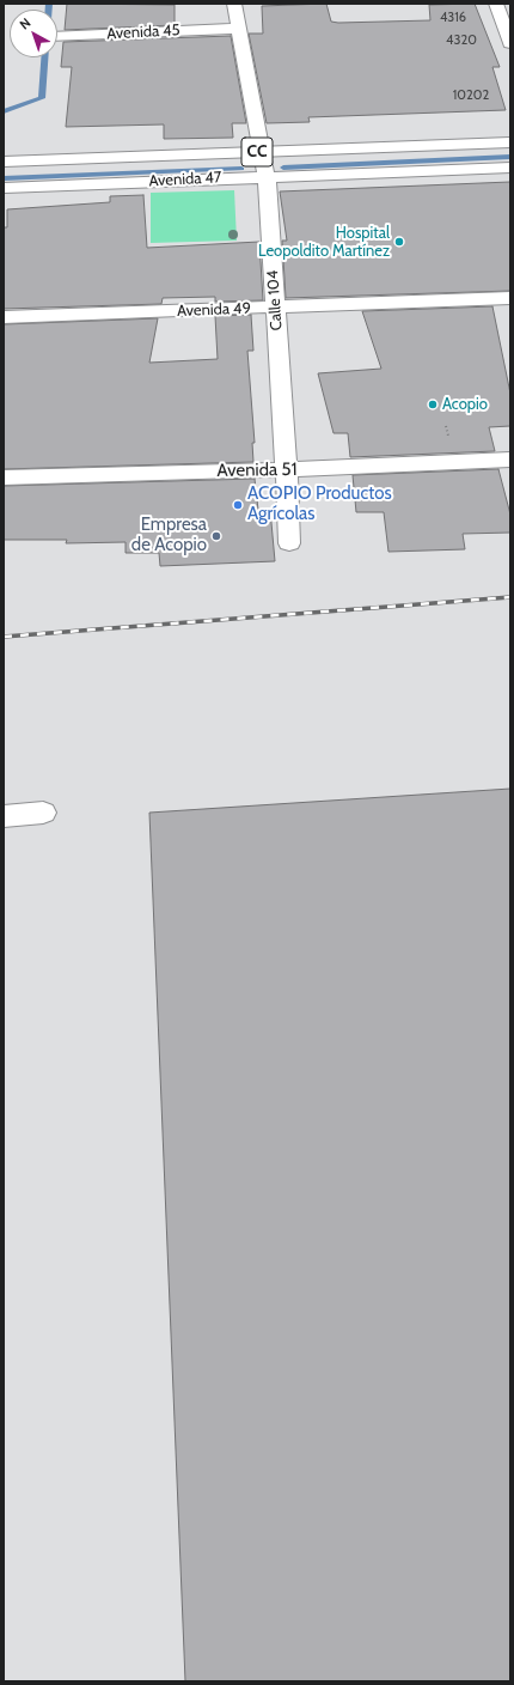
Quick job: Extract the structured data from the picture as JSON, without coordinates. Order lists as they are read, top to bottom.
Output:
{
  "streets": {
    "street": [
      "Avenida 45",
      "CC",
      "Avenida 47",
      "Calle 104",
      "Avenida 49",
      "Avenida 51"
    ]
  },
  "crossings": [
    ["Avenida 45", "Calle 104"],
    ["Avenida 47", "Calle 104"],
    ["Calle 104", "Avenida 49"],
    ["Calle 104", "Avenida 51"]
  ],
  "places": [
    "Hospital Leopoldito Martínez",
    "Acopio",
    "ACOPIO Productos Agrícolas",
    "Empresa de Acopio"
  ],
  "house_numbers": ["4316", "4320", "10202"],
  "north": "top left"
}
